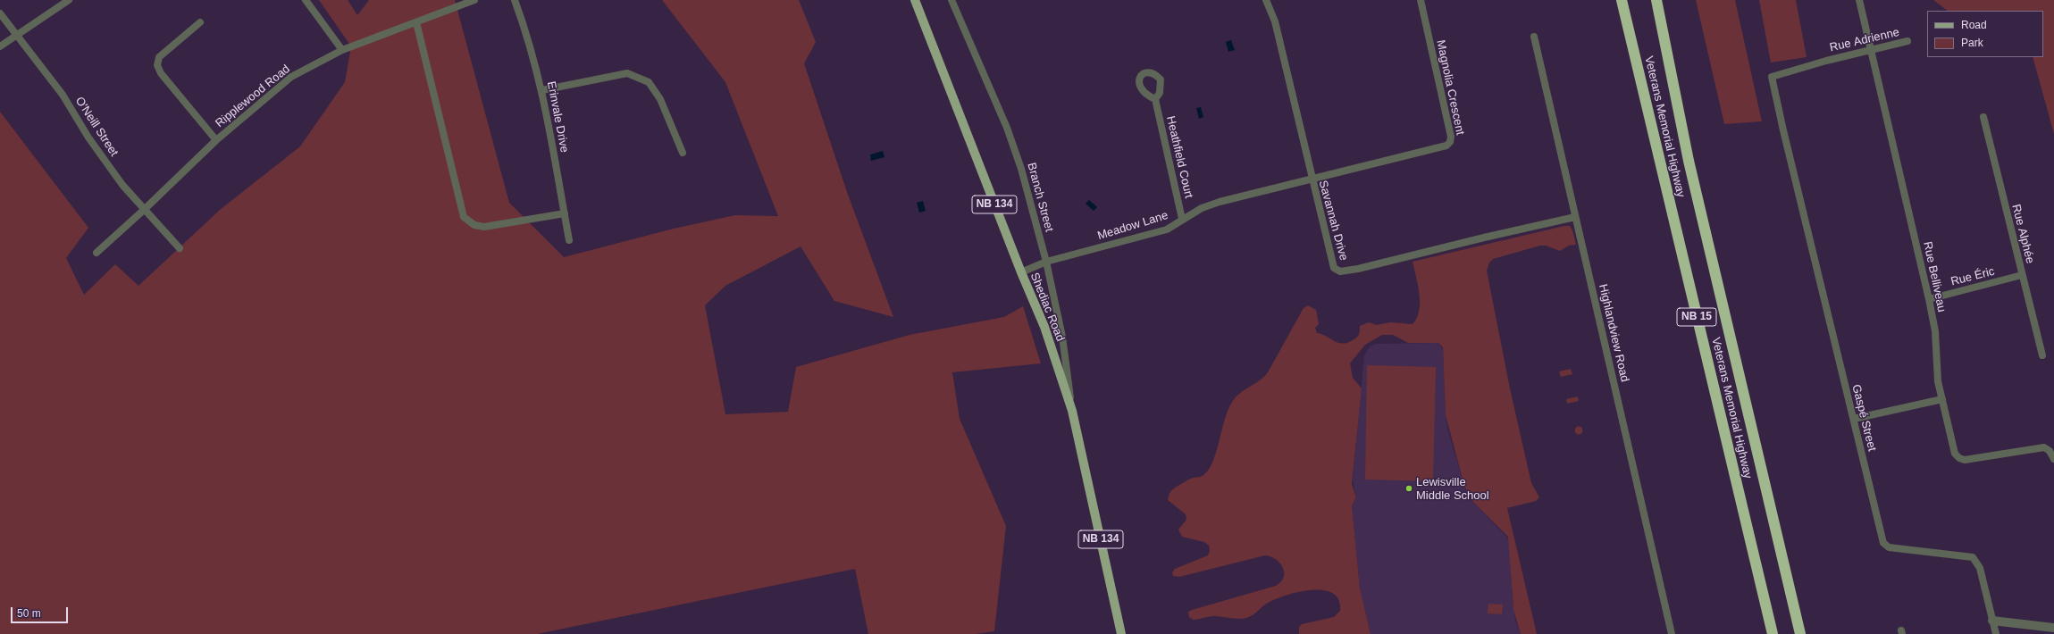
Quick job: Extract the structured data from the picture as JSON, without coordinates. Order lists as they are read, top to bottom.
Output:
{
  "streets": {
    "highway": ["Veterans Memorial Highway", "NB 15"],
    "main road": ["NB 134", "Shediac Road"],
    "street": [
      "Rue Adrienne",
      "Magnolia Crescent",
      "Ripplewood Road",
      "Erinvale Drive",
      "O'Neill Street",
      "Heathfield Court",
      "Branch Street",
      "Savannah Drive",
      "Meadow Lane",
      "Rue Alphée",
      "Rue Belliveau",
      "Rue Éric",
      "Highlandview Road",
      "Gaspé Street"
    ]
  },
  "crossings": [
    ["Rue Adrienne", "Rue Belliveau"],
    ["Rue Adrienne", "Gaspé Street"],
    ["Magnolia Crescent", "Savannah Drive"],
    ["Magnolia Crescent", "Meadow Lane"],
    ["Ripplewood Road", "O'Neill Street"],
    ["Heathfield Court", "Meadow Lane"],
    ["Branch Street", "Meadow Lane"],
    ["Branch Street", "Shediac Road"],
    ["Savannah Drive", "Meadow Lane"],
    ["Savannah Drive", "Highlandview Road"],
    ["Meadow Lane", "Shediac Road"],
    ["Rue Alphée", "Rue Éric"],
    ["Rue Belliveau", "Rue Éric"]
  ],
  "places": ["Lewisville Middle School"],
  "legend": ["Road", "Park"],
  "scale_bar": "50 m"
}
